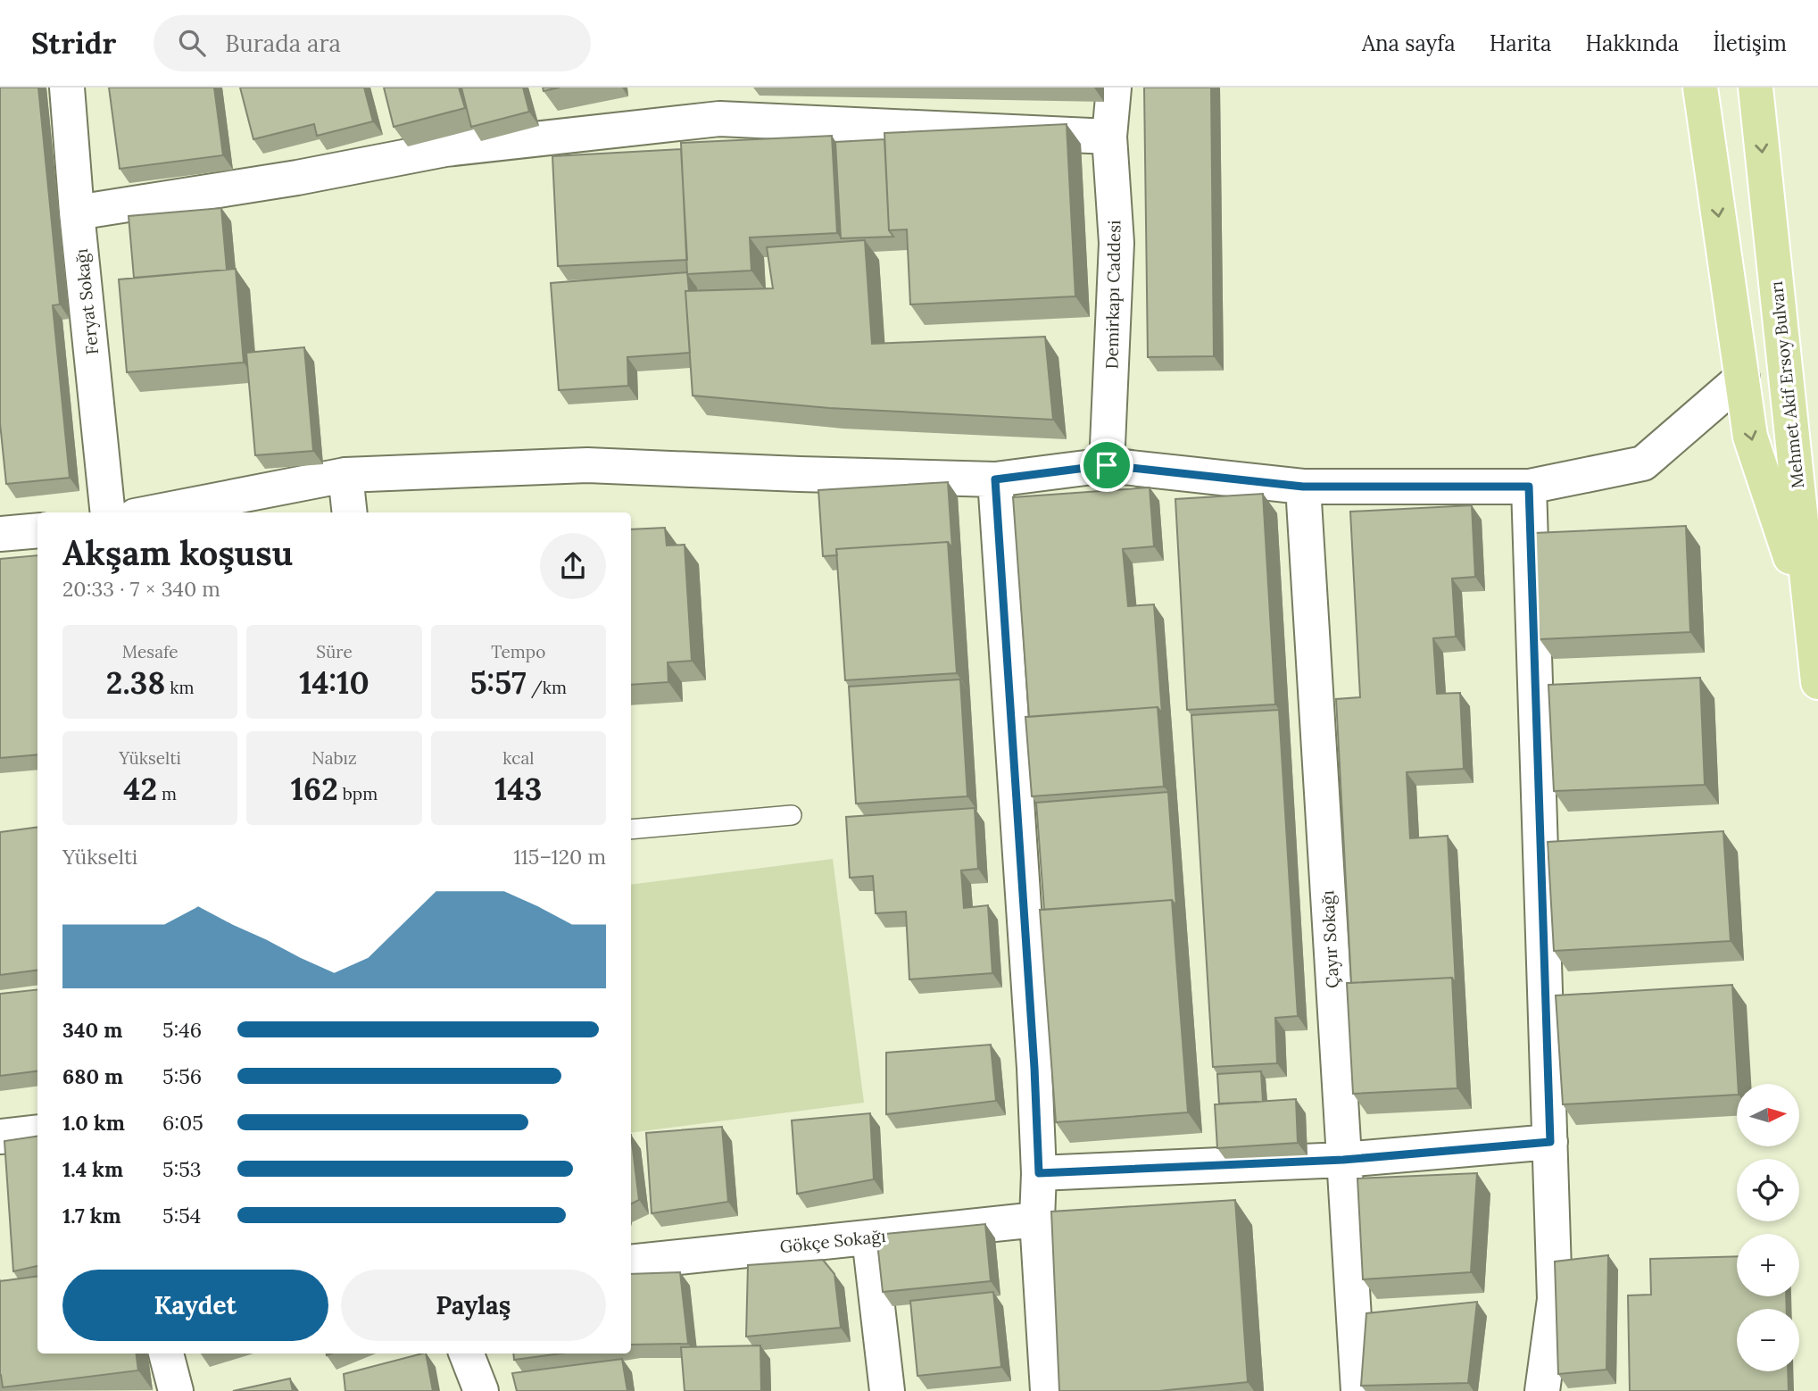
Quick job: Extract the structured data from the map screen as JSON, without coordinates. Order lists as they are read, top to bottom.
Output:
{
  "streets": {
    "main road": ["Mehmet Akif Ersoy Bulvarı"],
    "street": [
      "Demirkapı Caddesi",
      "Feryat Sokağı",
      "Çayır Sokağı",
      "Gökçe Sokağı"
    ]
  },
  "north": "right",
  "page": {
    "header": "Stridr",
    "search": "Burada ara",
    "nav": [
      "Ana sayfa",
      "Harita",
      "Hakkında",
      "İletişim"
    ],
    "heading": ["Akşam koşusu", "20:33 · 7 × 340 m"],
    "stats": [
      ["Mesafe", "2.38 km"],
      ["Süre", "14:10"],
      ["Tempo", "5:57 /km"],
      ["Yükselti", "42 m"],
      ["Nabız", "162 bpm"],
      ["kcal", "143"]
    ],
    "chart": ["Yükselti", "115–120 m"],
    "list": [
      {
        "name": "340 m",
        "note": "5:46"
      },
      {
        "name": "680 m",
        "note": "5:56"
      },
      {
        "name": "1.0 km",
        "note": "6:05"
      },
      {
        "name": "1.4 km",
        "note": "5:53"
      },
      {
        "name": "1.7 km",
        "note": "5:54"
      }
    ],
    "map_buttons": ["+", "−"],
    "buttons": ["Kaydet", "Paylaş"]
  }
}
